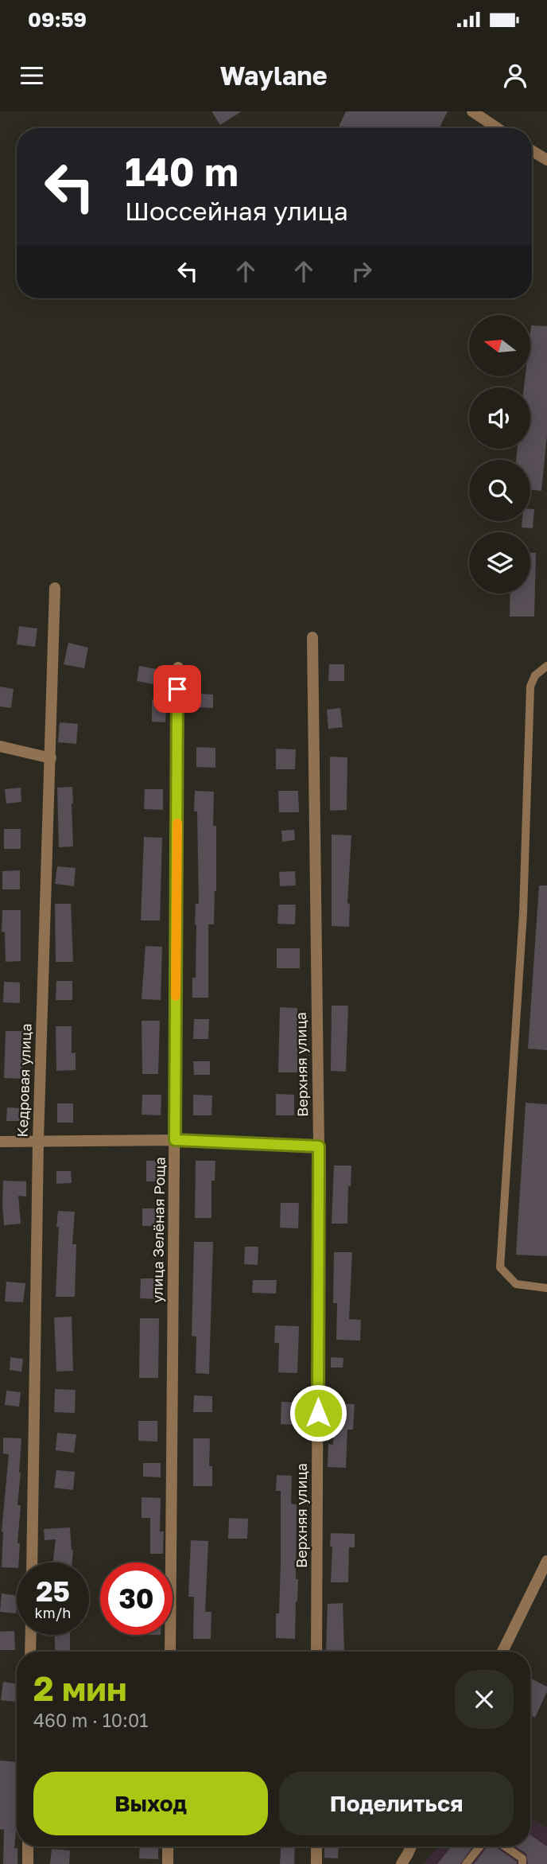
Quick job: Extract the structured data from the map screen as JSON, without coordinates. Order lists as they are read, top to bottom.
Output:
{
  "streets": {
    "street": ["Верхняя улица", "Кедровая улица", "улица Зелёная Роща"]
  },
  "north": "left",
  "page": {
    "status": "09:59",
    "header": "Waylane",
    "turn": ["140 m", "Шоссейная улица"],
    "speed": "25 km/h",
    "limit": "30",
    "heading": ["2 мин", "460 m · 10:01"],
    "buttons": ["Выход", "Поделиться"]
  }
}
